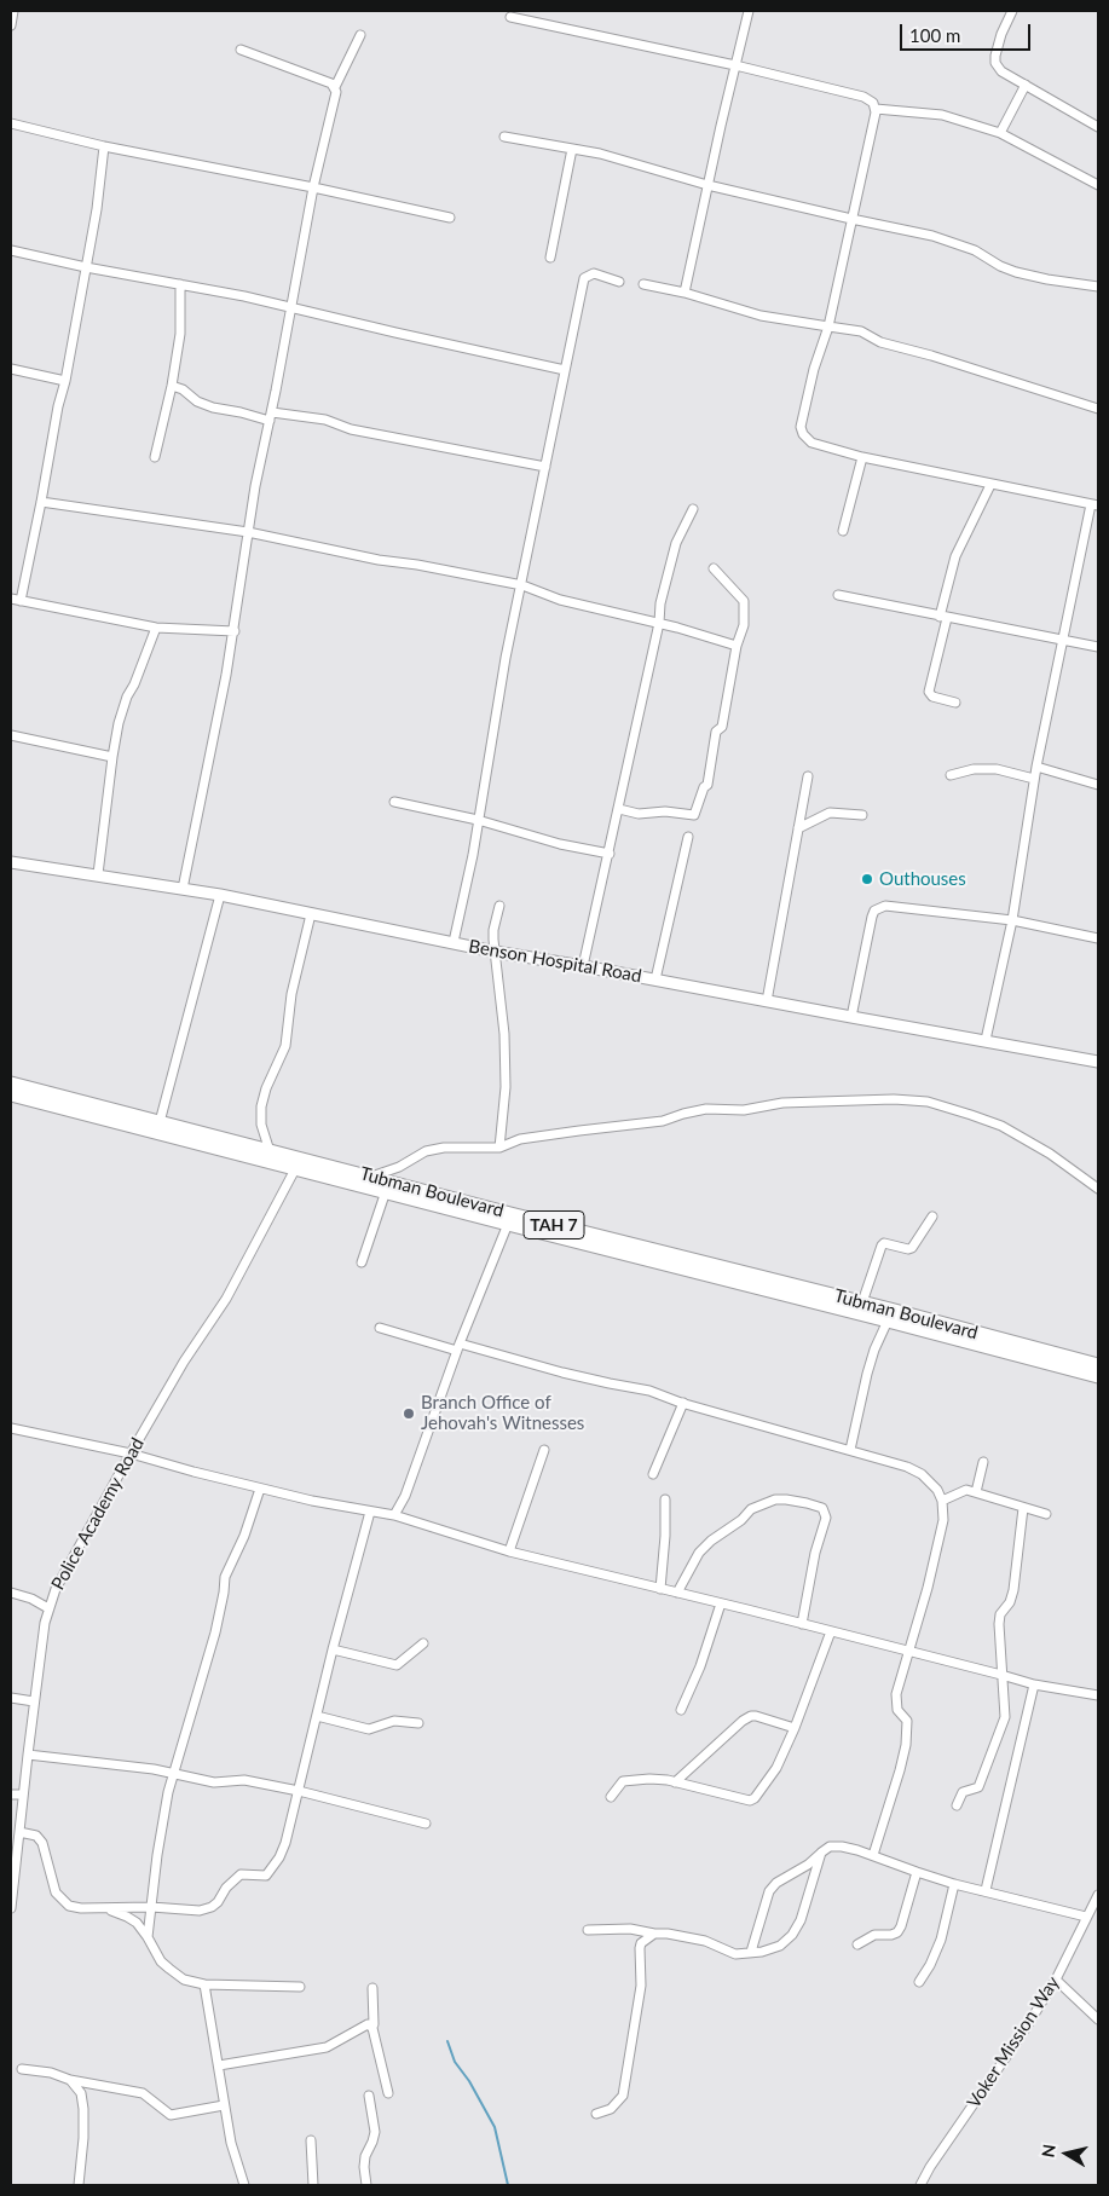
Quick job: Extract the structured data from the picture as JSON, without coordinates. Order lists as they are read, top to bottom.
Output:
{
  "streets": {
    "highway": ["Tubman Boulevard", "TAH 7"],
    "street": ["Benson Hospital Road", "Police Academy Road", "Voker Mission Way"]
  },
  "crossings": [
    ["Tubman Boulevard", "Police Academy Road"]
  ],
  "places": ["Outhouses", "Branch Office of Jehovah's Witnesses"],
  "scale_bar": "100 m",
  "north": "left"
}
